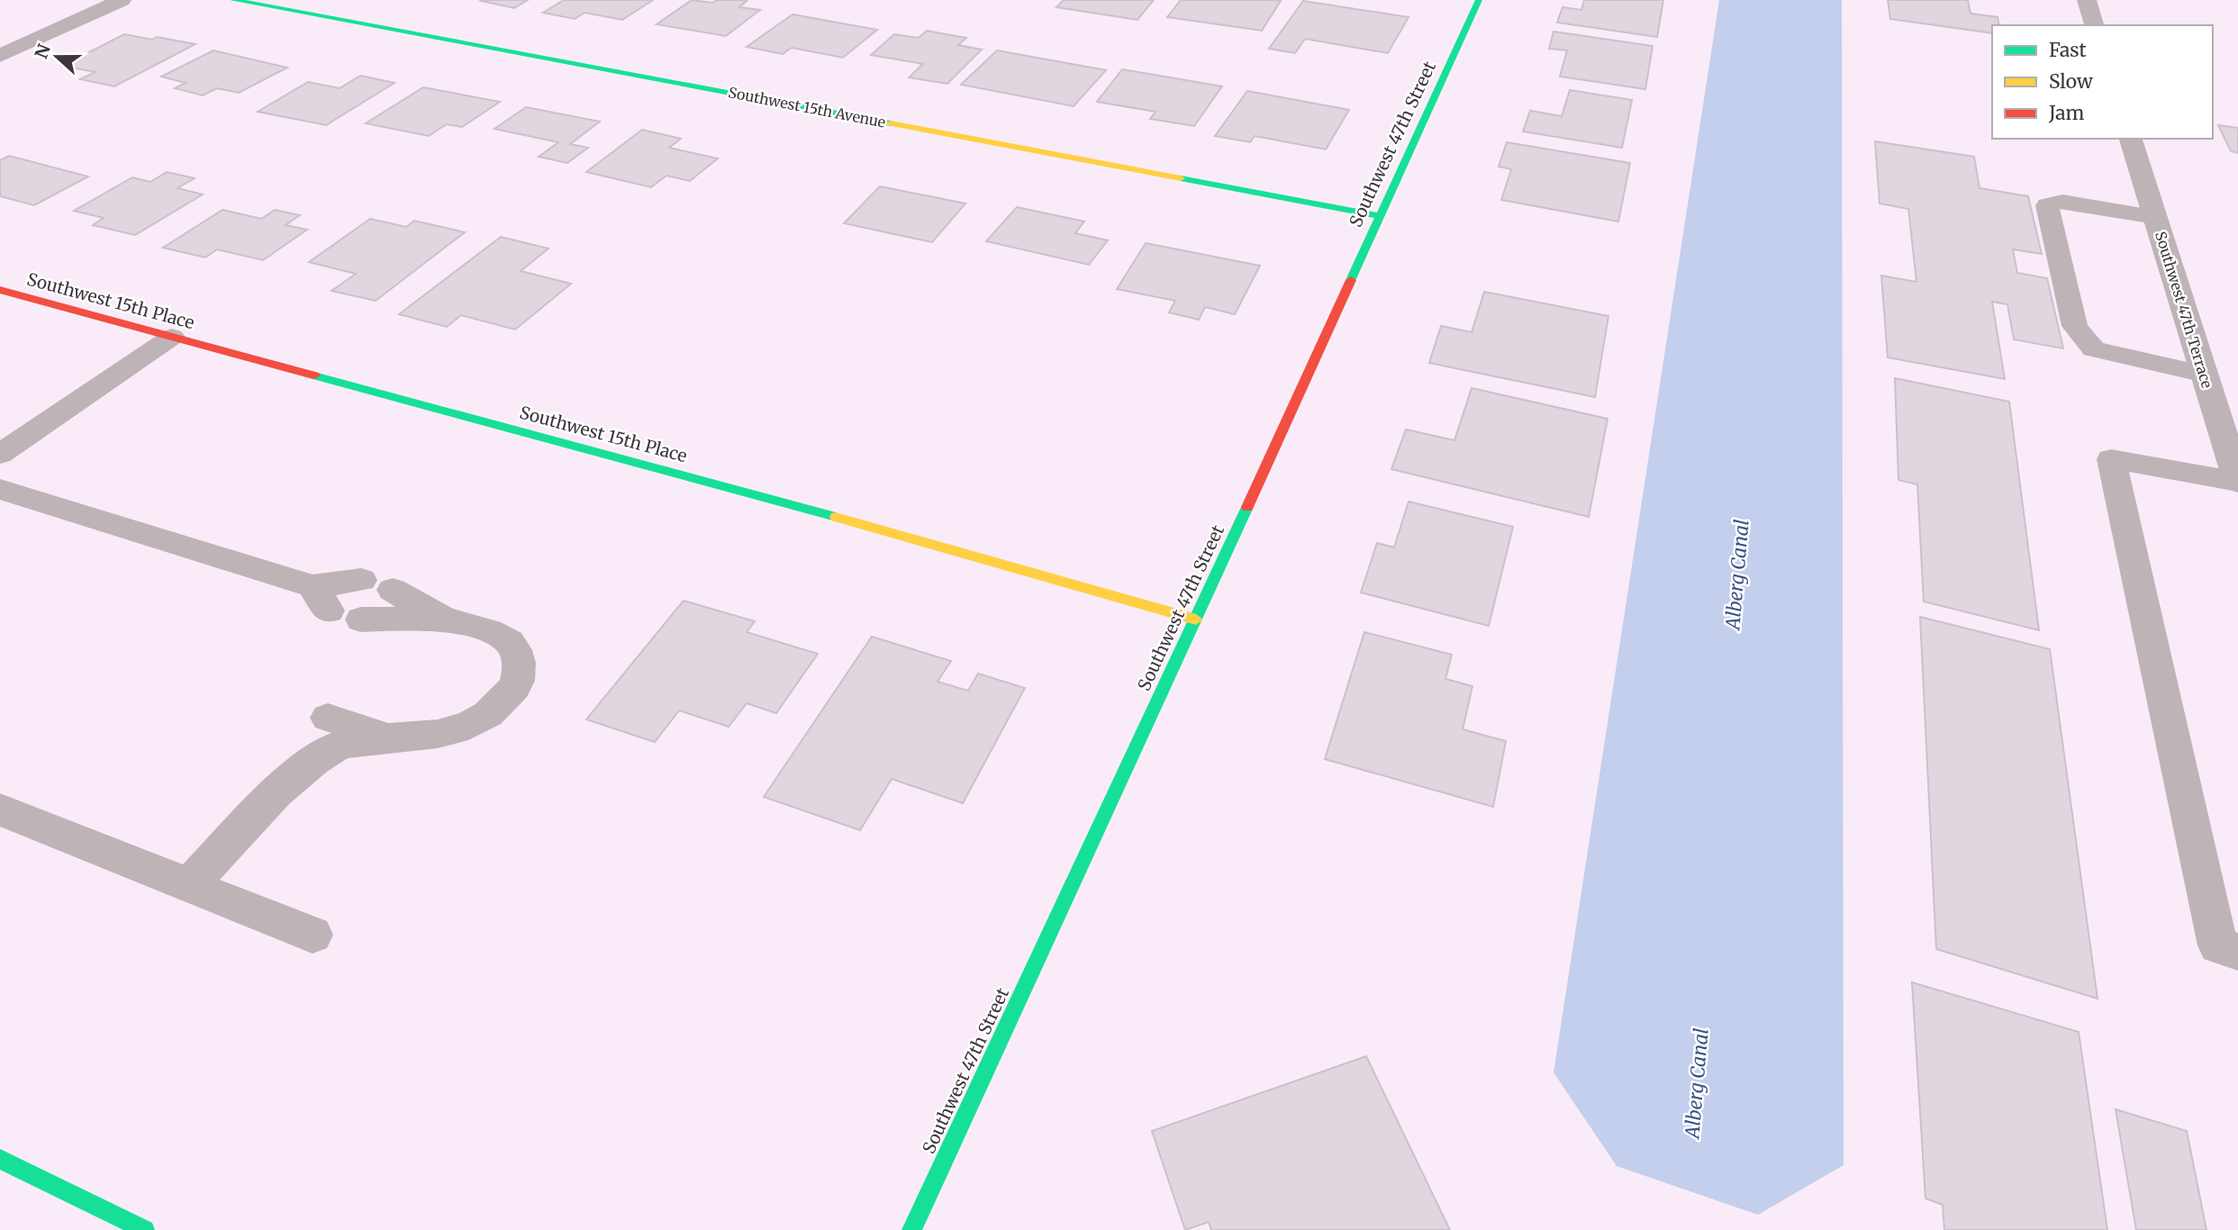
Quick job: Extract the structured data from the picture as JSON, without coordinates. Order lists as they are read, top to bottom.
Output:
{
  "streets": {
    "street": [
      "Southwest 15th Avenue",
      "Southwest 47th Street",
      "Southwest 15th Place",
      "Southwest 47th Terrace"
    ]
  },
  "crossings": [
    ["Southwest 15th Avenue", "Southwest 47th Street"],
    ["Southwest 47th Street", "Southwest 15th Place"]
  ],
  "water": ["Alberg Canal"],
  "legend": ["Fast", "Slow", "Jam"],
  "north": "left"
}
